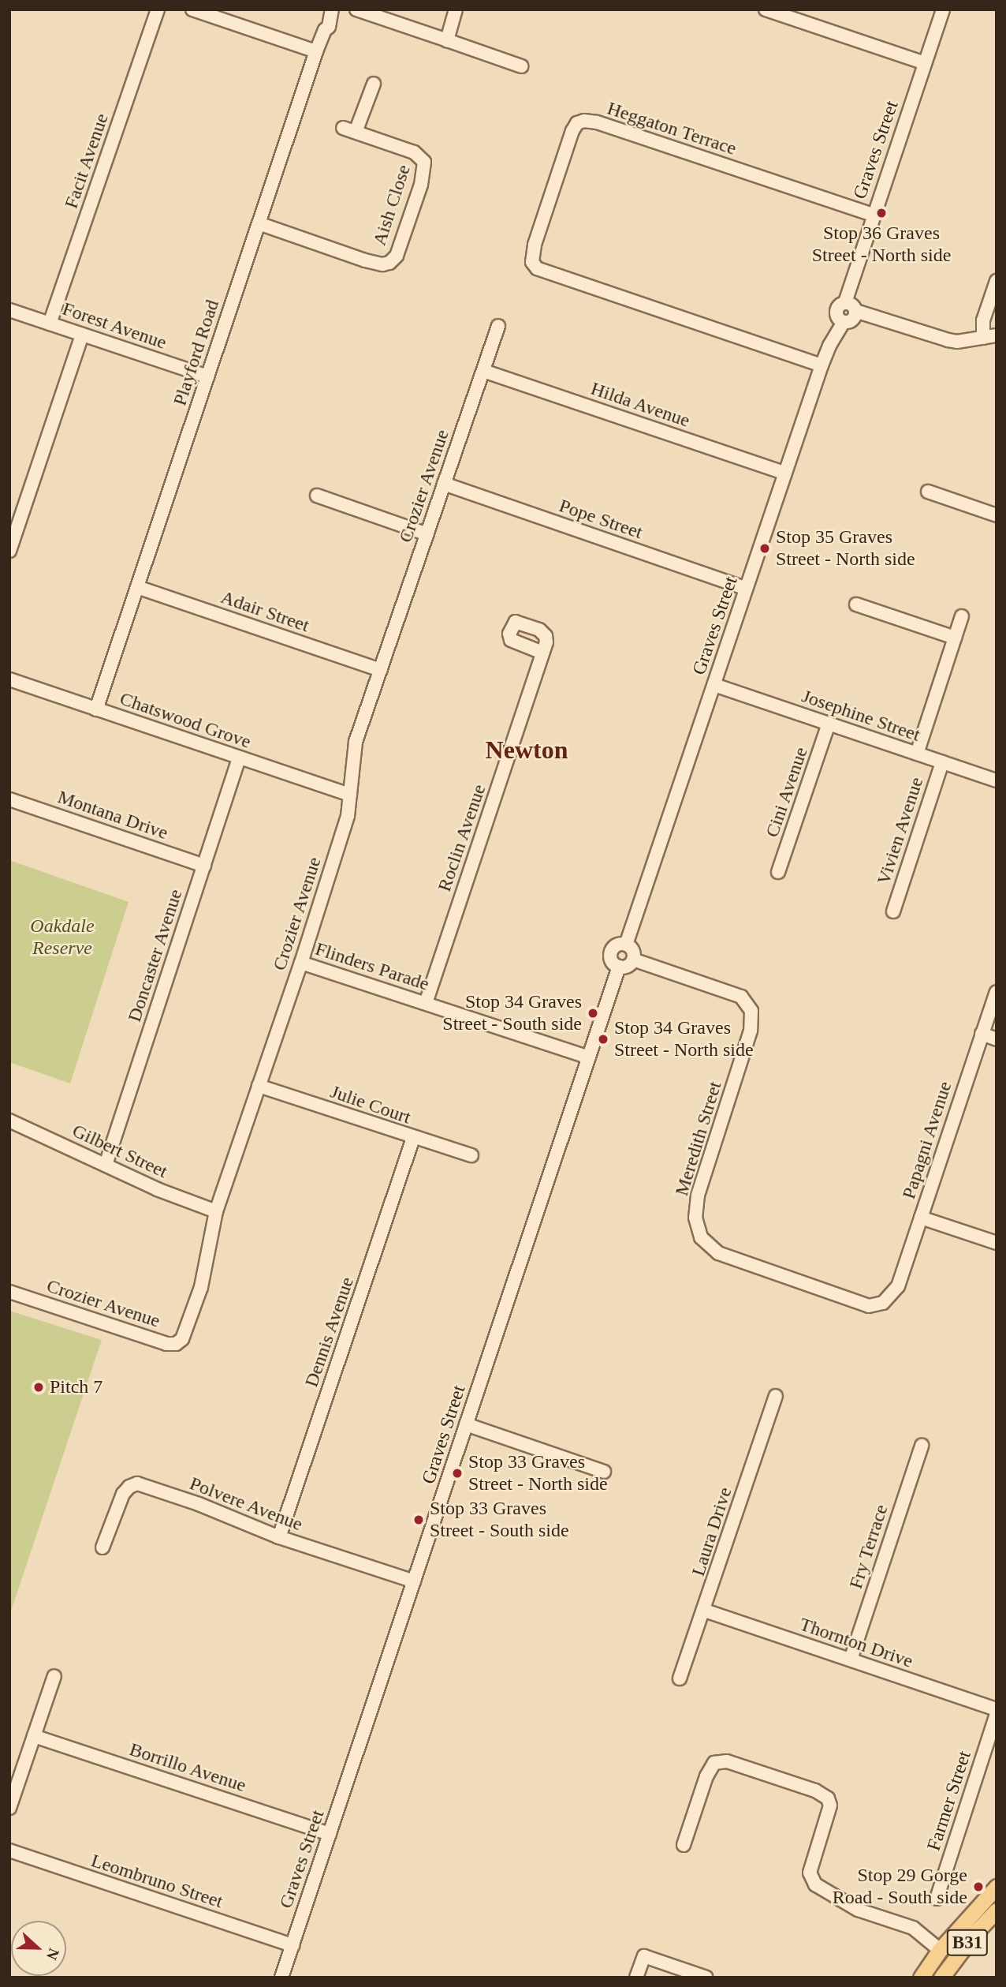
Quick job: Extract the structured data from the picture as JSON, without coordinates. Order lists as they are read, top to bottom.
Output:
{
  "streets": {
    "main road": ["B31"],
    "street": [
      "Heggaton Terrace",
      "Graves Street",
      "Facit Avenue",
      "Aish Close",
      "Forest Avenue",
      "Playford Road",
      "Hilda Avenue",
      "Crozier Avenue",
      "Pope Street",
      "Adair Street",
      "Josephine Street",
      "Chatswood Grove",
      "Cini Avenue",
      "Montana Drive",
      "Vivien Avenue",
      "Roclin Avenue",
      "Doncaster Avenue",
      "Flinders Parade",
      "Julie Court",
      "Meredith Street",
      "Papagni Avenue",
      "Gilbert Street",
      "Dennis Avenue",
      "Polvere Avenue",
      "Laura Drive",
      "Fry Terrace",
      "Thornton Drive",
      "Borrillo Avenue",
      "Farmer Street",
      "Leombruno Street"
    ]
  },
  "crossings": [
    ["Heggaton Terrace", "Graves Street"],
    ["Graves Street", "Hilda Avenue"],
    ["Graves Street", "Pope Street"],
    ["Graves Street", "Josephine Street"],
    ["Graves Street", "Flinders Parade"],
    ["Graves Street", "Meredith Street"],
    ["Graves Street", "Polvere Avenue"],
    ["Graves Street", "Borrillo Avenue"],
    ["Graves Street", "Leombruno Street"],
    ["Facit Avenue", "Forest Avenue"],
    ["Aish Close", "Playford Road"],
    ["Forest Avenue", "Playford Road"],
    ["Playford Road", "Adair Street"],
    ["Playford Road", "Chatswood Grove"],
    ["Hilda Avenue", "Crozier Avenue"],
    ["Crozier Avenue", "Pope Street"],
    ["Crozier Avenue", "Adair Street"],
    ["Crozier Avenue", "Chatswood Grove"],
    ["Crozier Avenue", "Flinders Parade"],
    ["Crozier Avenue", "Julie Court"],
    ["Crozier Avenue", "Gilbert Street"],
    ["Josephine Street", "Cini Avenue"],
    ["Josephine Street", "Vivien Avenue"],
    ["Chatswood Grove", "Doncaster Avenue"],
    ["Montana Drive", "Doncaster Avenue"],
    ["Roclin Avenue", "Flinders Parade"],
    ["Doncaster Avenue", "Gilbert Street"],
    ["Julie Court", "Dennis Avenue"],
    ["Meredith Street", "Papagni Avenue"],
    ["Dennis Avenue", "Polvere Avenue"],
    ["Laura Drive", "Thornton Drive"],
    ["Fry Terrace", "Thornton Drive"]
  ],
  "districts": ["Newton"],
  "parks": ["Oakdale Reserve"],
  "places": [
    "Stop 36 Graves Street - North side",
    "Stop 35 Graves Street - North side",
    "Stop 34 Graves Street - South side",
    "Stop 34 Graves Street - North side",
    "Pitch 7",
    "Stop 33 Graves Street - North side",
    "Stop 33 Graves Street - South side",
    "Stop 29 Gorge Road - South side"
  ],
  "north": "right"
}
